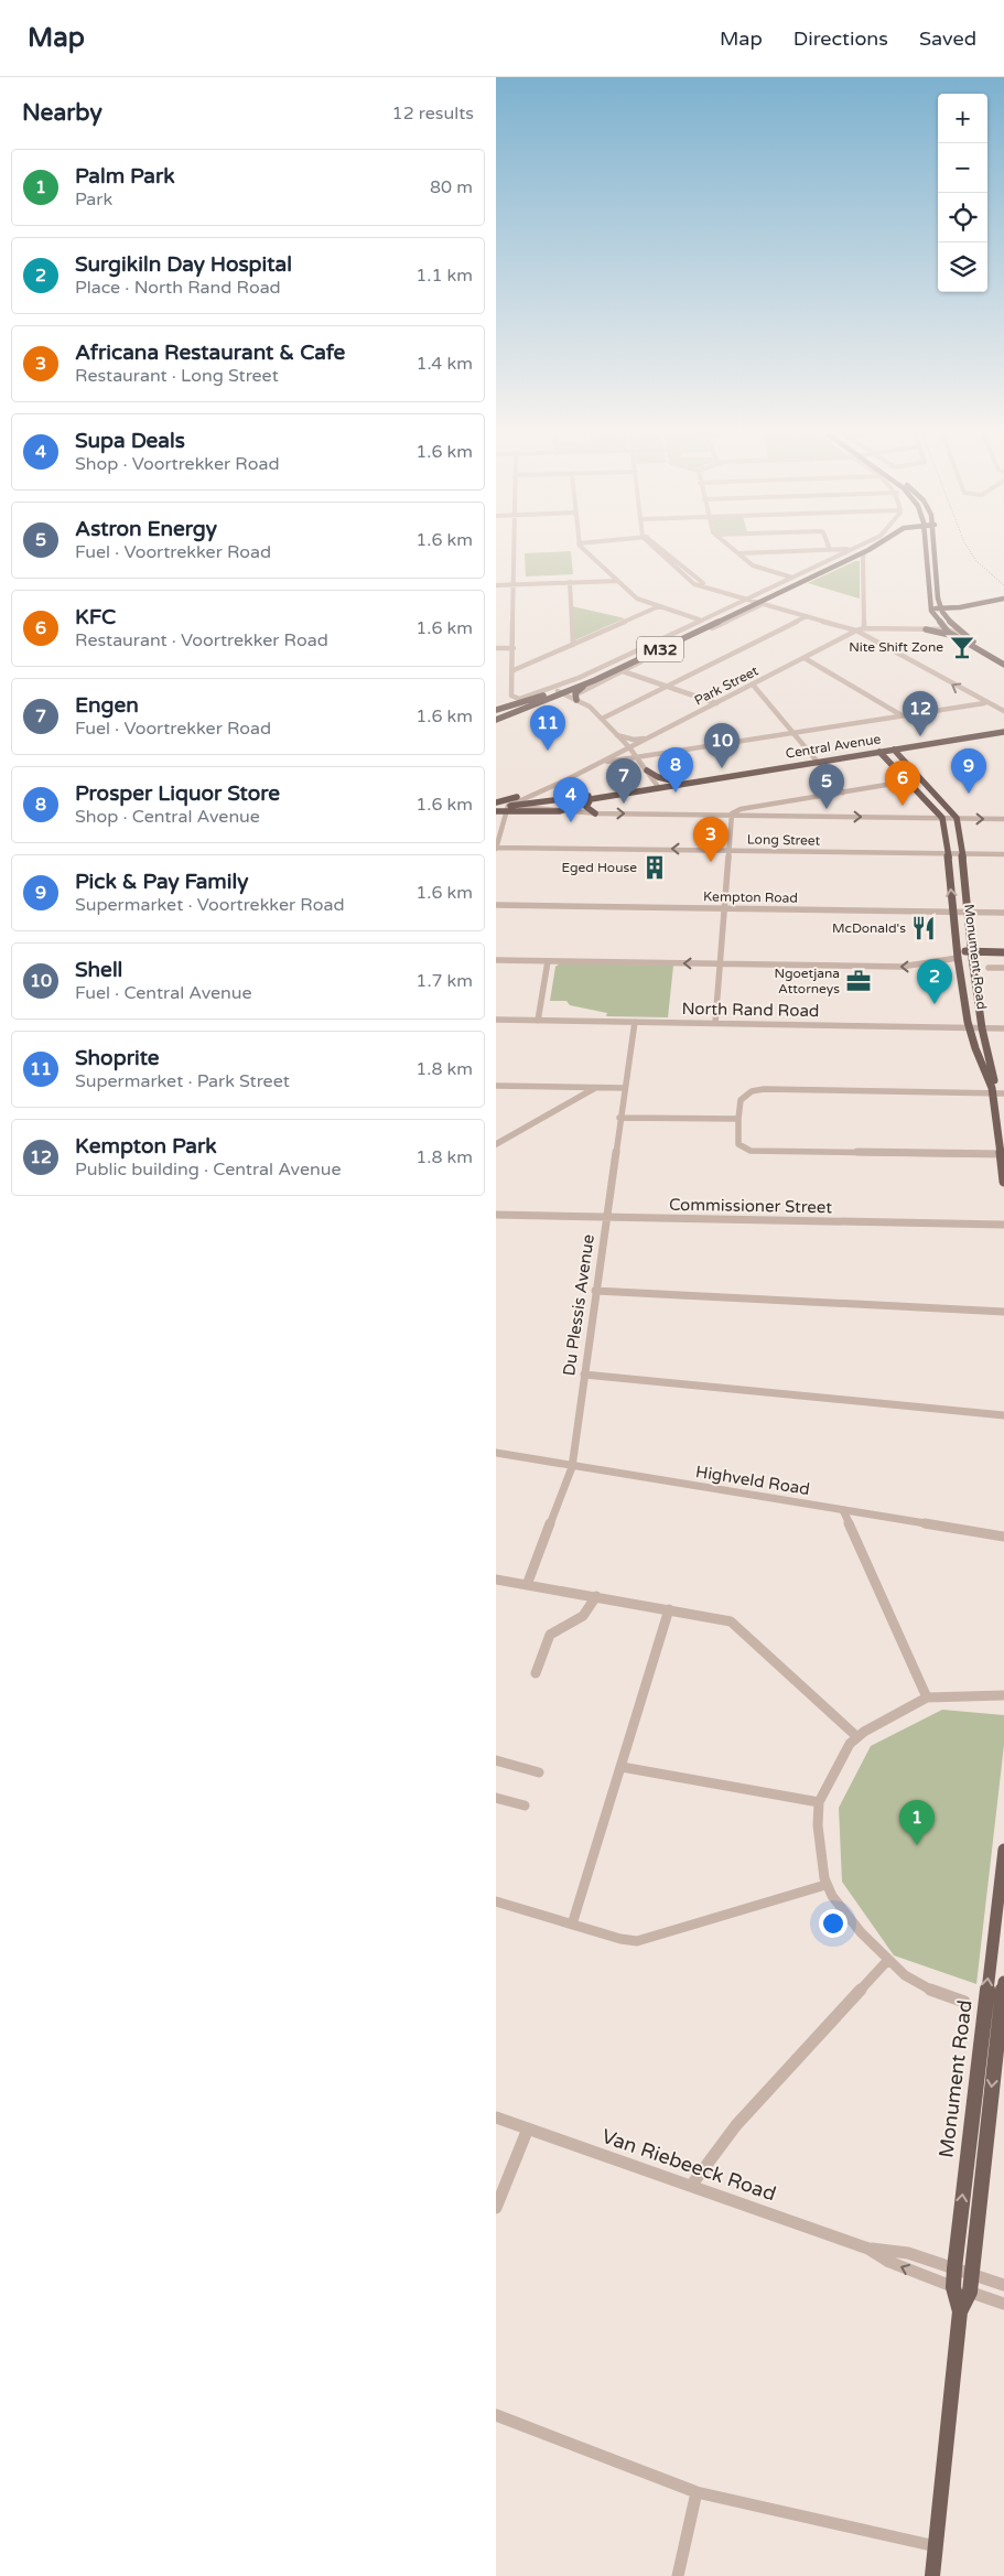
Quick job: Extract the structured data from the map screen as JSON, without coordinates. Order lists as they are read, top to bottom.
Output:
{
  "streets": {
    "main road": ["M32", "Central Avenue", "Monument Road"],
    "street": [
      "Park Street",
      "Long Street",
      "Kempton Road",
      "North Rand Road",
      "Commissioner Street",
      "Du Plessis Avenue",
      "Highveld Road",
      "Van Riebeeck Road"
    ]
  },
  "crossings": [
    ["Park Street", "Central Avenue"],
    ["Long Street", "Monument Road"],
    ["Kempton Road", "Monument Road"],
    ["Monument Road", "North Rand Road"],
    ["Monument Road", "Van Riebeeck Road"],
    ["North Rand Road", "Du Plessis Avenue"],
    ["Commissioner Street", "Du Plessis Avenue"],
    ["Du Plessis Avenue", "Highveld Road"]
  ],
  "places": {
    "bar": ["Nite Shift Zone"],
    "building": ["Eged House"],
    "restaurant": ["McDonald's"],
    "office": ["Ngoetjana Attorneys"]
  },
  "page": {
    "header": "Map",
    "nav": ["Map", "Directions", "Saved"],
    "heading": ["Nearby", "12 results"],
    "map_buttons": ["+", "−"],
    "list": [
      {
        "mark": "1",
        "name": "Palm Park",
        "note": "Park",
        "value": "80 m"
      },
      {
        "mark": "2",
        "name": "Surgikiln Day Hospital",
        "note": "Place · North Rand Road",
        "value": "1.1 km"
      },
      {
        "mark": "3",
        "name": "Africana Restaurant & Cafe",
        "note": "Restaurant · Long Street",
        "value": "1.4 km"
      },
      {
        "mark": "4",
        "name": "Supa Deals",
        "note": "Shop · Voortrekker Road",
        "value": "1.6 km"
      },
      {
        "mark": "5",
        "name": "Astron Energy",
        "note": "Fuel · Voortrekker Road",
        "value": "1.6 km"
      },
      {
        "mark": "6",
        "name": "KFC",
        "note": "Restaurant · Voortrekker Road",
        "value": "1.6 km"
      },
      {
        "mark": "7",
        "name": "Engen",
        "note": "Fuel · Voortrekker Road",
        "value": "1.6 km"
      },
      {
        "mark": "8",
        "name": "Prosper Liquor Store",
        "note": "Shop · Central Avenue",
        "value": "1.6 km"
      },
      {
        "mark": "9",
        "name": "Pick & Pay Family",
        "note": "Supermarket · Voortrekker Road",
        "value": "1.6 km"
      },
      {
        "mark": "10",
        "name": "Shell",
        "note": "Fuel · Central Avenue",
        "value": "1.7 km"
      },
      {
        "mark": "11",
        "name": "Shoprite",
        "note": "Supermarket · Park Street",
        "value": "1.8 km"
      },
      {
        "mark": "12",
        "name": "Kempton Park",
        "note": "Public building · Central Avenue",
        "value": "1.8 km"
      }
    ],
    "pins": [
      "12",
      "11",
      "10",
      "8",
      "9",
      "7",
      "6",
      "5",
      "4",
      "3",
      "2",
      "1"
    ]
  }
}
